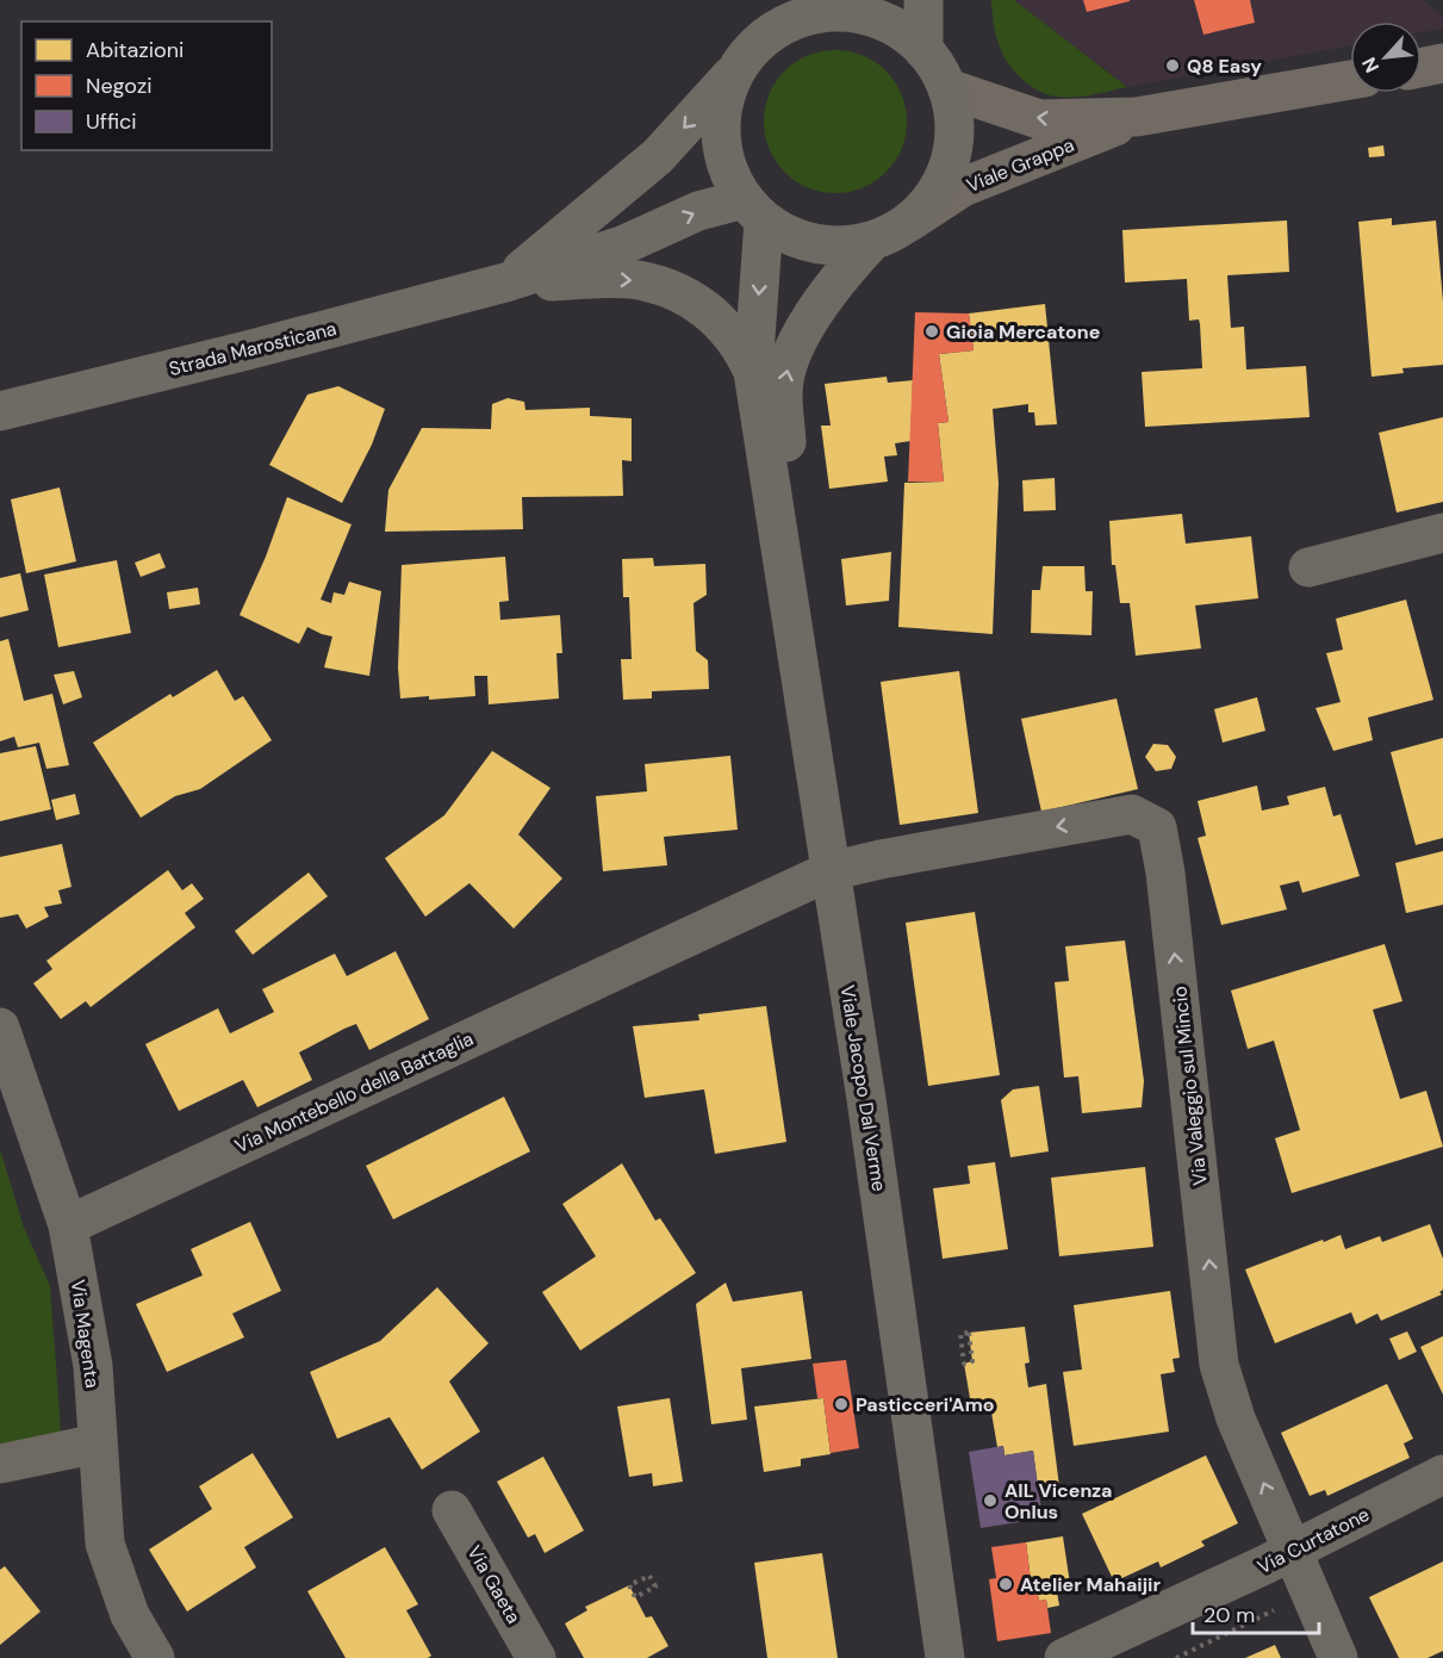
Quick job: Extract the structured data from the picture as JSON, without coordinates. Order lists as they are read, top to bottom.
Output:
{
  "streets": {
    "main road": ["Viale Grappa", "Strada Marosticana", "Viale Jacopo Dal Verme"],
    "street": [
      "Via Valeggio sul Mincio",
      "Via Montebello della Battaglia",
      "Via Magenta",
      "Via Curtatone",
      "Via Gaeta"
    ]
  },
  "crossings": [
    ["Viale Grappa", "Strada Marosticana"],
    ["Viale Grappa", "Viale Jacopo Dal Verme"],
    ["Strada Marosticana", "Viale Jacopo Dal Verme"],
    ["Via Valeggio sul Mincio", "Viale Jacopo Dal Verme"],
    ["Via Valeggio sul Mincio", "Via Montebello della Battaglia"],
    ["Via Valeggio sul Mincio", "Via Curtatone"],
    ["Viale Jacopo Dal Verme", "Via Montebello della Battaglia"],
    ["Via Montebello della Battaglia", "Via Magenta"]
  ],
  "places": [
    "Q8 Easy",
    "Gioia Mercatone",
    "Pasticceri'Amo",
    "AIL Vicenza Onlus",
    "Atelier Mahaijir"
  ],
  "legend": ["Abitazioni", "Negozi", "Uffici"],
  "scale_bar": "20 m",
  "north": "bottom left"
}
